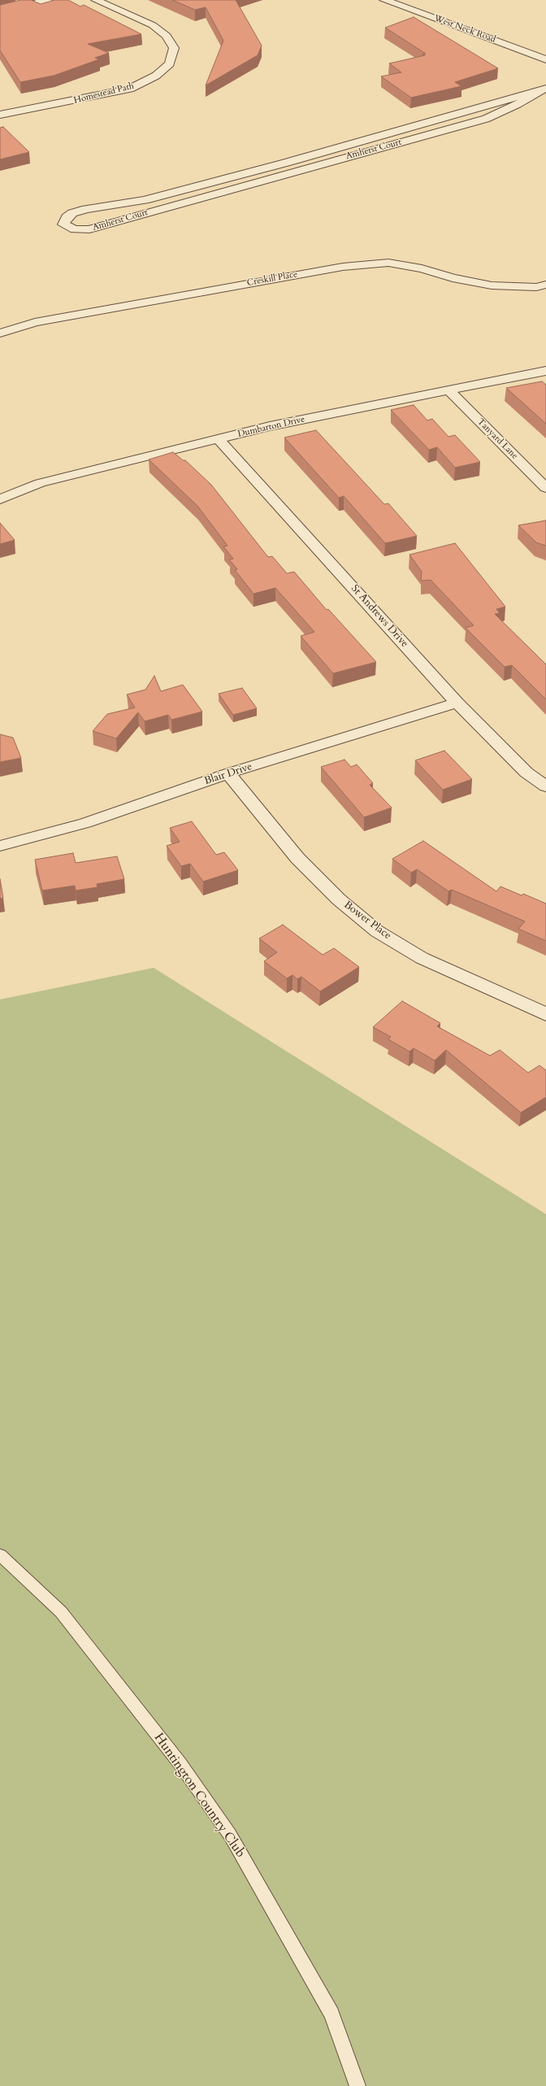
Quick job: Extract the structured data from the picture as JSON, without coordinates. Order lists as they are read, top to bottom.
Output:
{
  "streets": {
    "street": [
      "West Neck Road",
      "Homestead Path",
      "Amherst Court",
      "Creskill Place",
      "Dumbarton Drive",
      "Tanyard Lane",
      "St Andrews Drive",
      "Blair Drive",
      "Bower Place"
    ],
    "lane": ["Huntington Country Club"]
  },
  "crossings": [
    ["Dumbarton Drive", "Tanyard Lane"],
    ["Dumbarton Drive", "St Andrews Drive"],
    ["St Andrews Drive", "Blair Drive"],
    ["Blair Drive", "Bower Place"]
  ]
}
